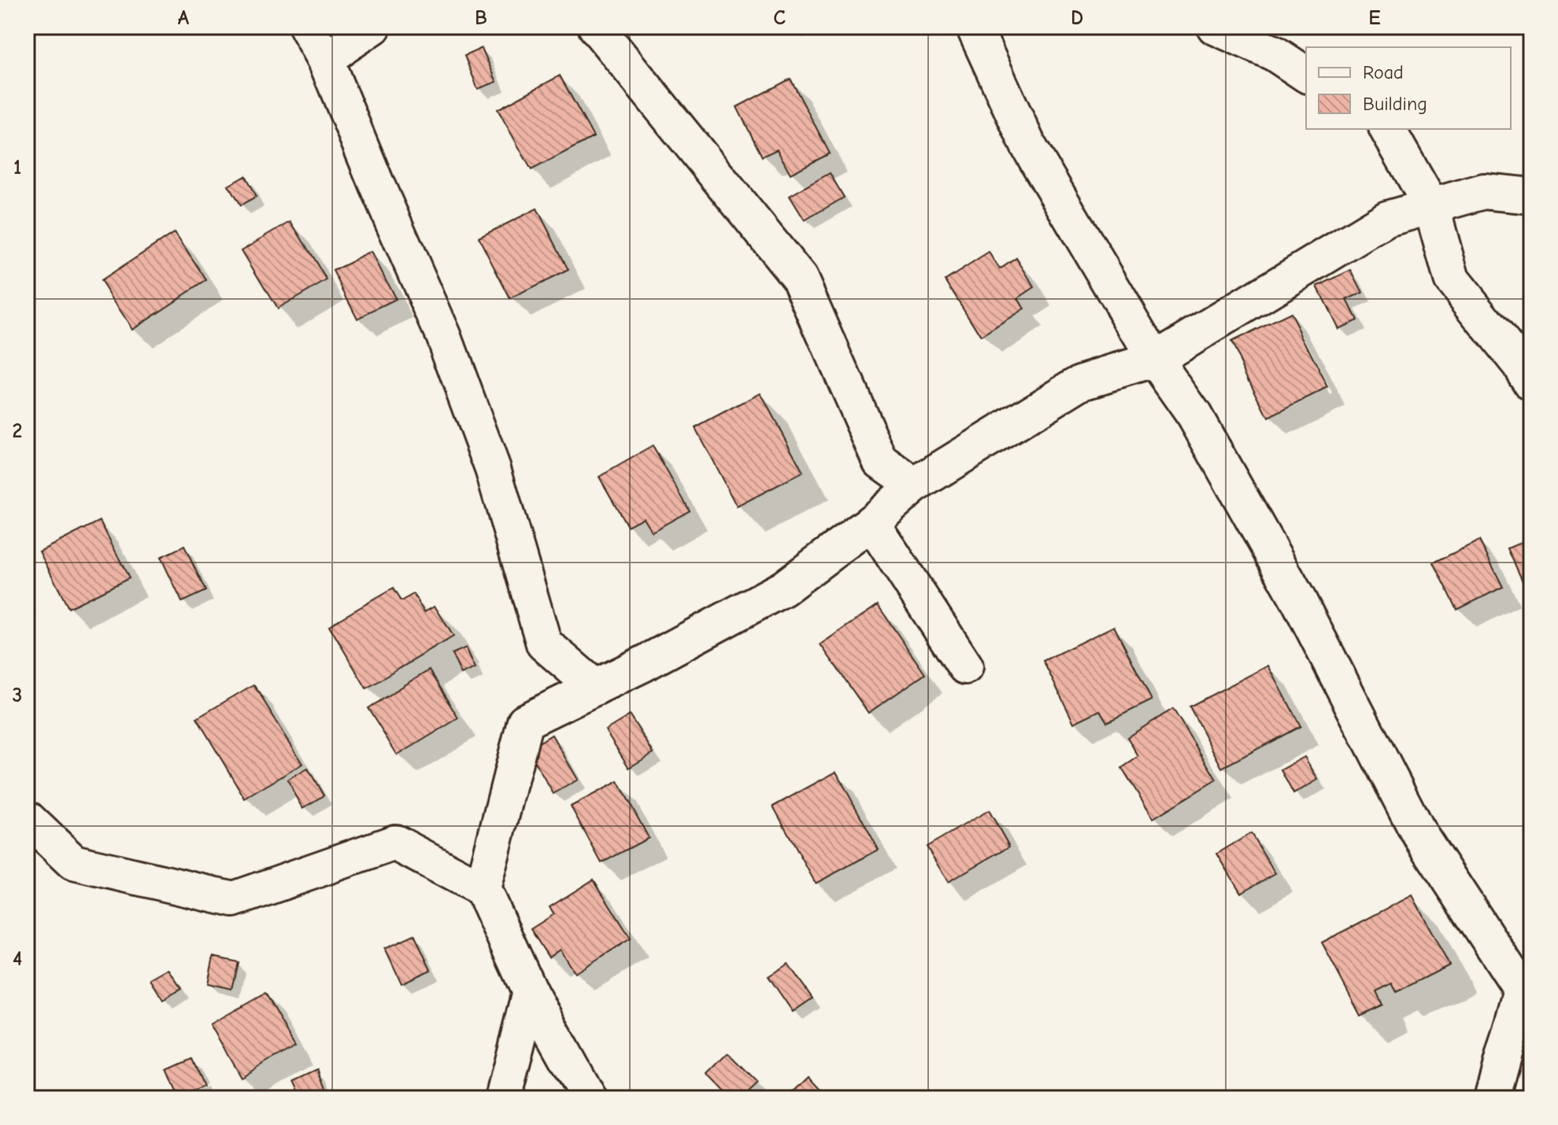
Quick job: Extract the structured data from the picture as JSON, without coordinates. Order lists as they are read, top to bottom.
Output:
{
  "legend": ["Road", "Building"],
  "grid": {
    "columns": [
      "A",
      "B",
      "C",
      "D",
      "E"
    ],
    "rows": [
      "1",
      "2",
      "3",
      "4"
    ]
  }
}
